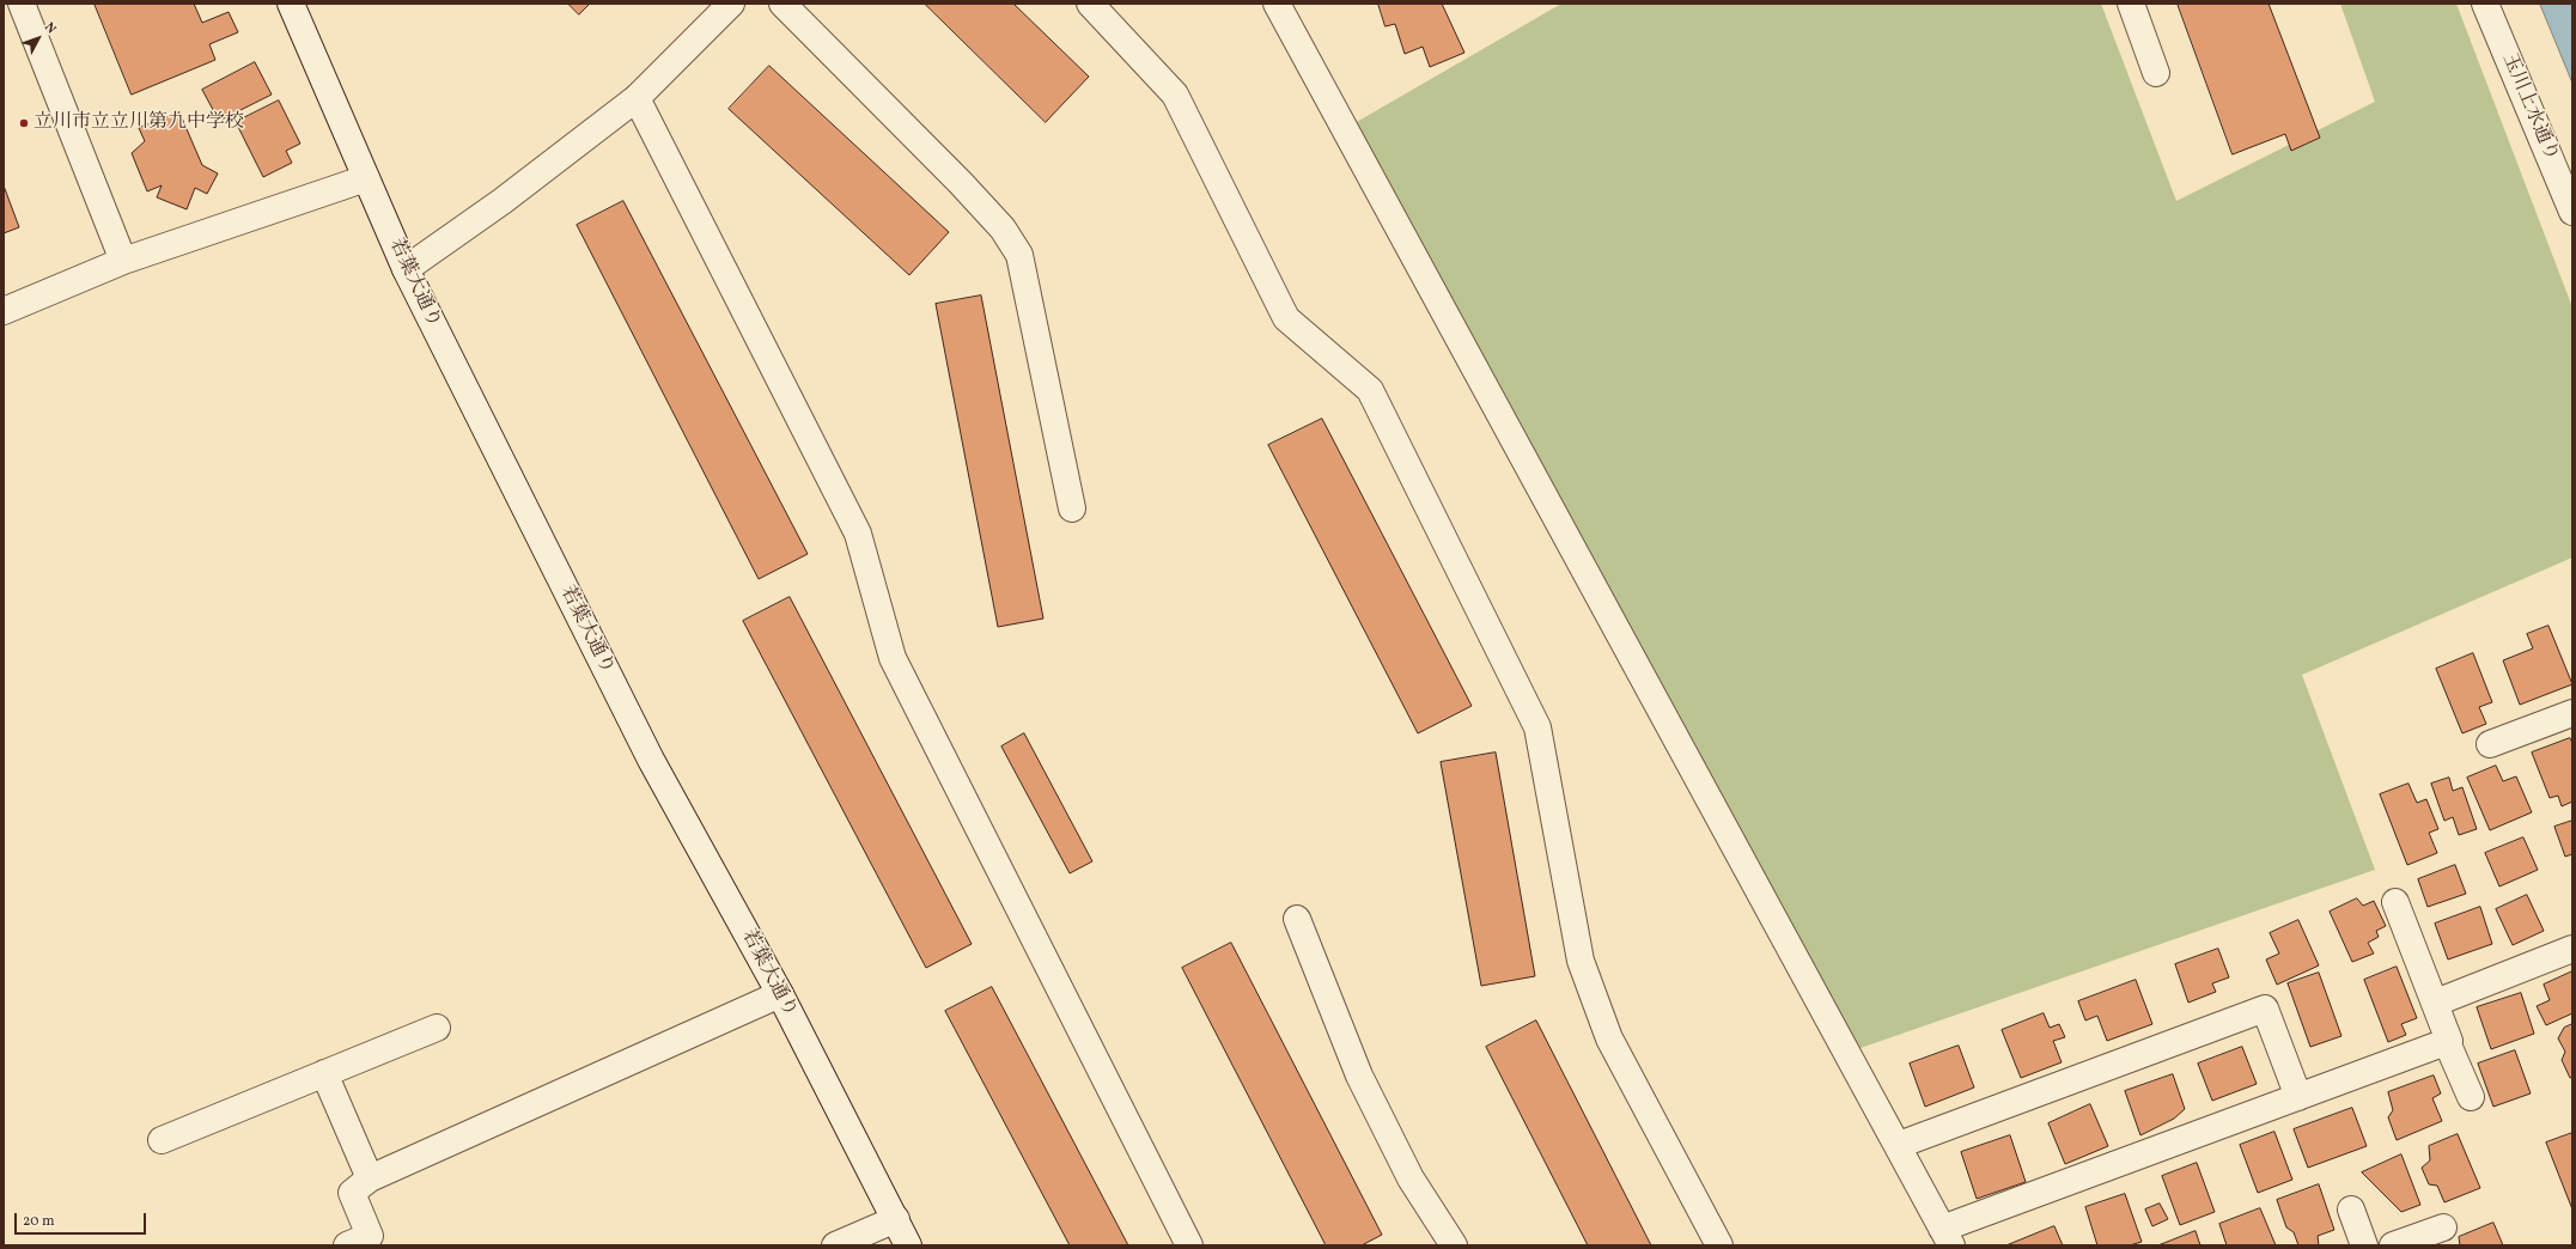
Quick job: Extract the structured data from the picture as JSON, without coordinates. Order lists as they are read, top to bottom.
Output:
{
  "streets": {
    "street": ["玉川上水通り", "若葉大通り"]
  },
  "places": ["立川市立立川第九中学校"],
  "scale_bar": "20 m",
  "north": "top right"
}
